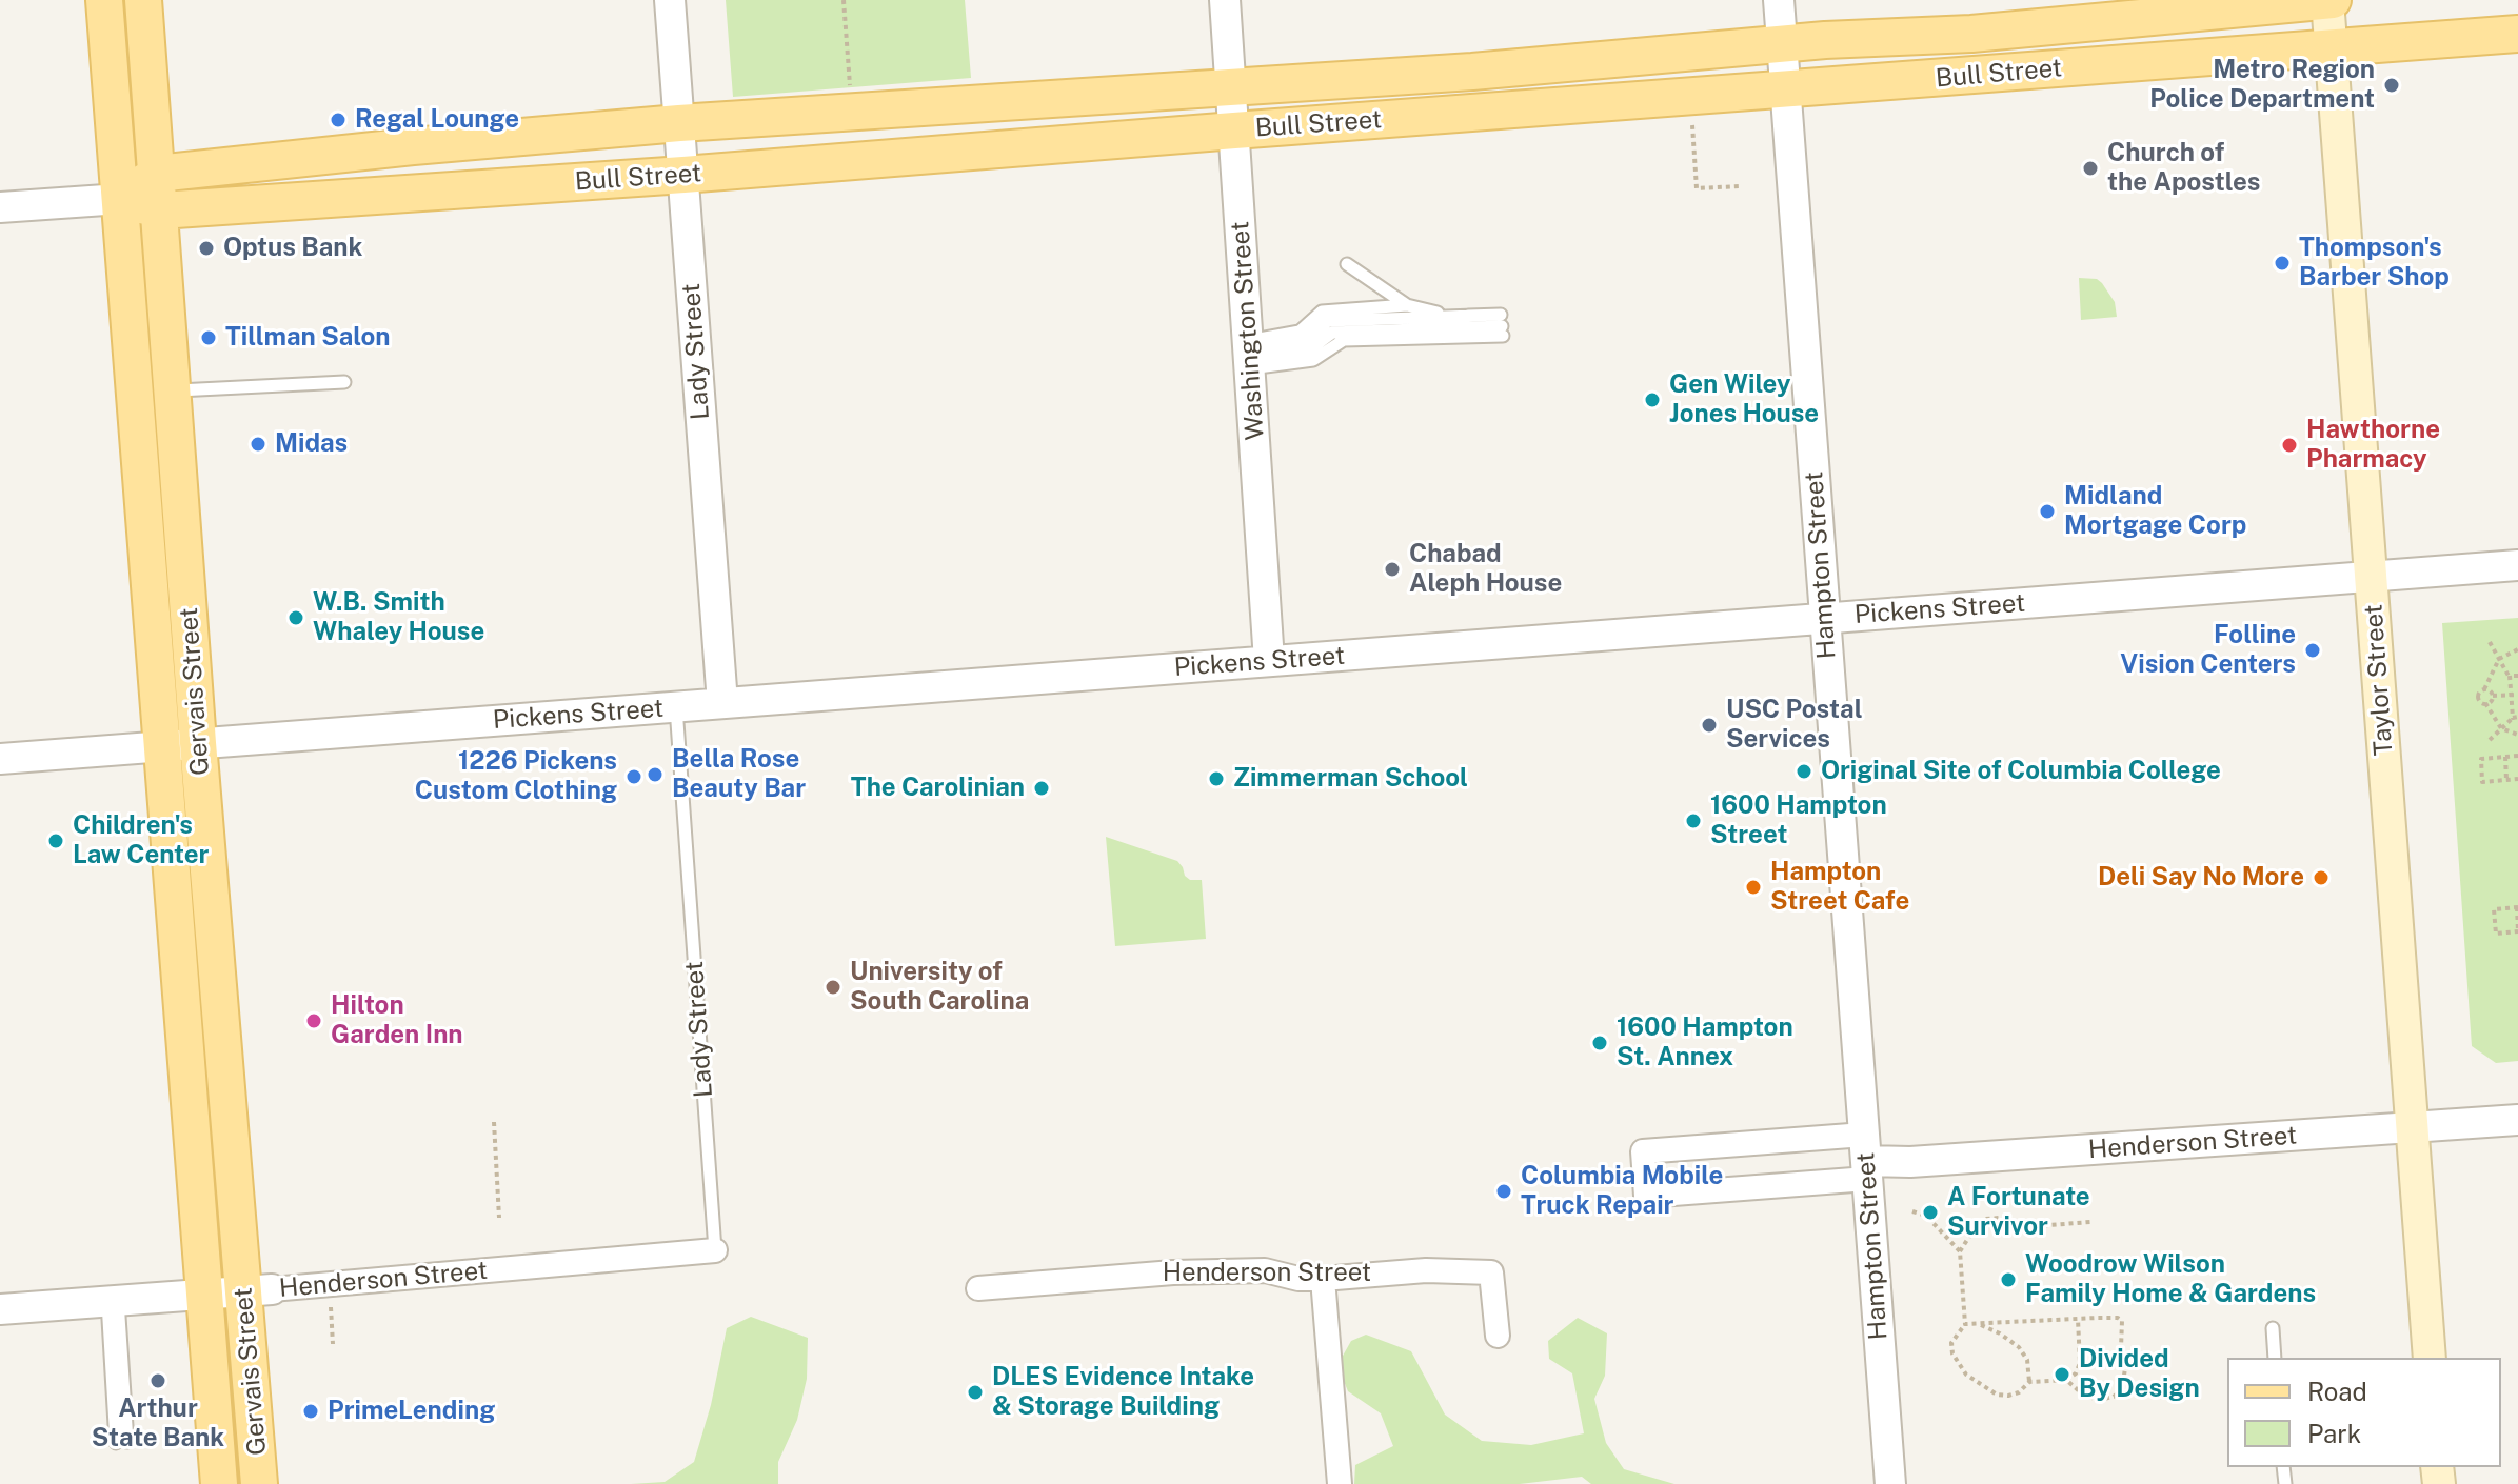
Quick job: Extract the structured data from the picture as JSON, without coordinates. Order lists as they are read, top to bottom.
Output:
{
  "streets": {
    "main road": ["Bull Street", "Taylor Street", "Gervais Street"],
    "street": [
      "Washington Street",
      "Lady Street",
      "Hampton Street",
      "Pickens Street",
      "Henderson Street"
    ]
  },
  "crossings": [
    ["Bull Street", "Washington Street"],
    ["Bull Street", "Lady Street"],
    ["Bull Street", "Hampton Street"],
    ["Bull Street", "Taylor Street"],
    ["Bull Street", "Gervais Street"],
    ["Washington Street", "Pickens Street"],
    ["Lady Street", "Pickens Street"],
    ["Lady Street", "Henderson Street"],
    ["Hampton Street", "Pickens Street"],
    ["Hampton Street", "Henderson Street"],
    ["Pickens Street", "Taylor Street"],
    ["Pickens Street", "Gervais Street"],
    ["Taylor Street", "Henderson Street"],
    ["Gervais Street", "Henderson Street"]
  ],
  "places": [
    "Metro Region Police Department",
    "Regal Lounge",
    "Church of the Apostles",
    "Optus Bank",
    "Thompson's Barber Shop",
    "Tillman Salon",
    "Gen Wiley Jones House",
    "Midas",
    "Hawthorne Pharmacy",
    "Midland Mortgage Corp",
    "Chabad Aleph House",
    "W.B. Smith Whaley House",
    "Folline Vision Centers",
    "USC Postal Services",
    "Original Site of Columbia College",
    "Bella Rose Beauty Bar",
    "1226 Pickens Custom Clothing",
    "Zimmerman School",
    "The Carolinian",
    "1600 Hampton Street",
    "Children's Law Center",
    "Deli Say No More",
    "Hampton Street Cafe",
    "University of South Carolina",
    "Hilton Garden Inn",
    "1600 Hampton St. Annex",
    "Columbia Mobile Truck Repair",
    "A Fortunate Survivor",
    "Woodrow Wilson Family Home & Gardens",
    "Divided By Design",
    "Arthur State Bank",
    "DLES Evidence Intake & Storage Building",
    "PrimeLending"
  ],
  "legend": ["Road", "Park"]
}
